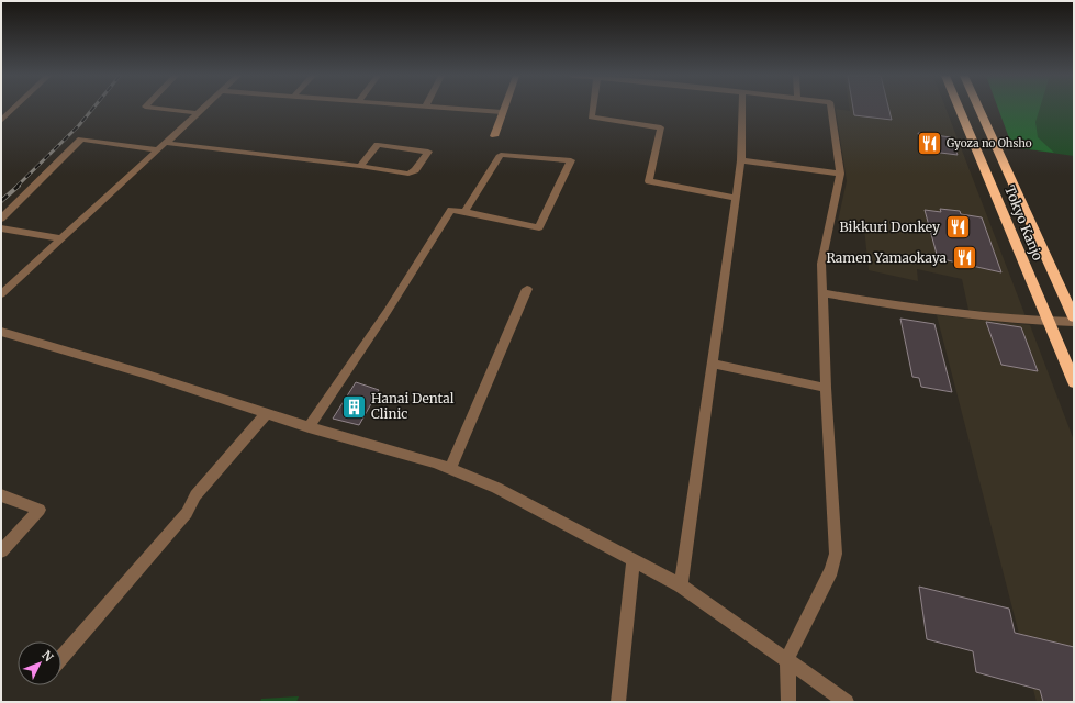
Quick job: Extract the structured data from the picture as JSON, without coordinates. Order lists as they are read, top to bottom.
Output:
{
  "streets": {
    "highway": ["Tokyo Kanjo"]
  },
  "places": {
    "restaurant": ["Gyoza no Ohsho", "Bikkuri Donkey", "Ramen Yamaokaya"],
    "building": ["Hanai Dental Clinic"]
  },
  "north": "top right"
}
